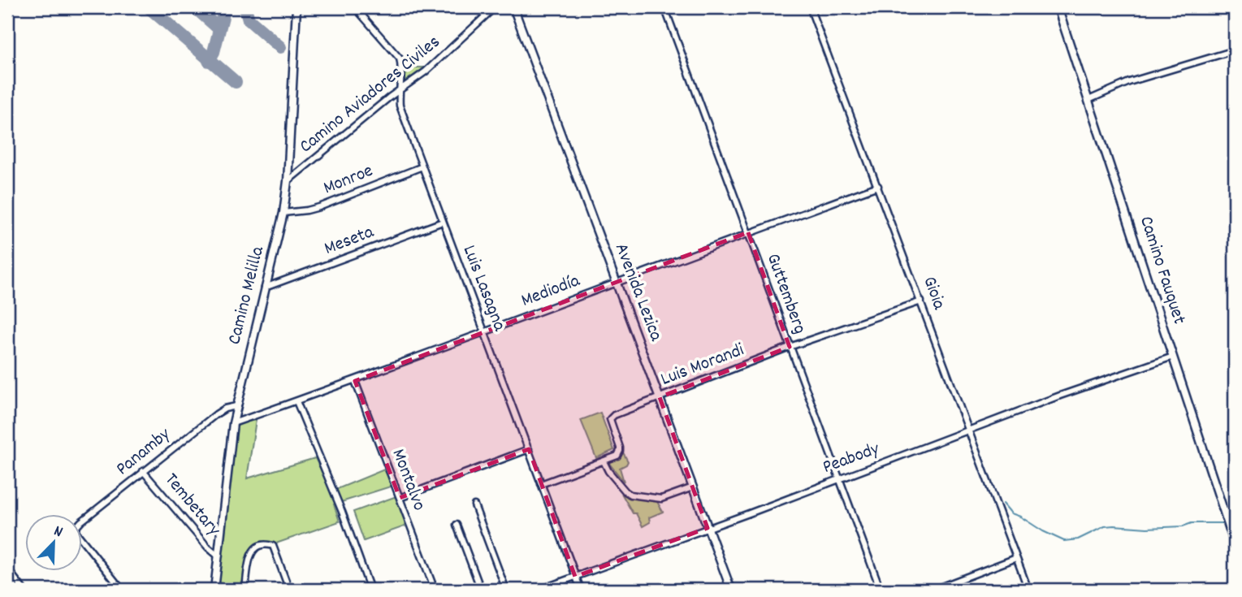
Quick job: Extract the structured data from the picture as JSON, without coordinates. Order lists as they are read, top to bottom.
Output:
{
  "streets": {
    "street": [
      "Camino Aviadores Civiles",
      "Monroe",
      "Meseta",
      "Camino Fauquet",
      "Luis Lasagna",
      "Mediodía",
      "Avenida Lezica",
      "Gioia",
      "Guttemberg",
      "Camino Melilla",
      "Luis Morandi",
      "Panamby",
      "Peabody",
      "Montalvo",
      "Tembetary"
    ]
  },
  "crossings": [
    ["Camino Aviadores Civiles", "Luis Lasagna"],
    ["Camino Aviadores Civiles", "Camino Melilla"],
    ["Monroe", "Luis Lasagna"],
    ["Monroe", "Camino Melilla"],
    ["Meseta", "Luis Lasagna"],
    ["Meseta", "Camino Melilla"],
    ["Camino Fauquet", "Peabody"],
    ["Luis Lasagna", "Mediodía"],
    ["Luis Lasagna", "Peabody"],
    ["Mediodía", "Avenida Lezica"],
    ["Mediodía", "Gioia"],
    ["Mediodía", "Guttemberg"],
    ["Mediodía", "Camino Melilla"],
    ["Mediodía", "Montalvo"],
    ["Avenida Lezica", "Luis Morandi"],
    ["Avenida Lezica", "Peabody"],
    ["Gioia", "Luis Morandi"],
    ["Gioia", "Peabody"],
    ["Guttemberg", "Luis Morandi"],
    ["Guttemberg", "Peabody"],
    ["Camino Melilla", "Panamby"],
    ["Camino Melilla", "Tembetary"],
    ["Panamby", "Tembetary"]
  ],
  "north": "top right"
}
